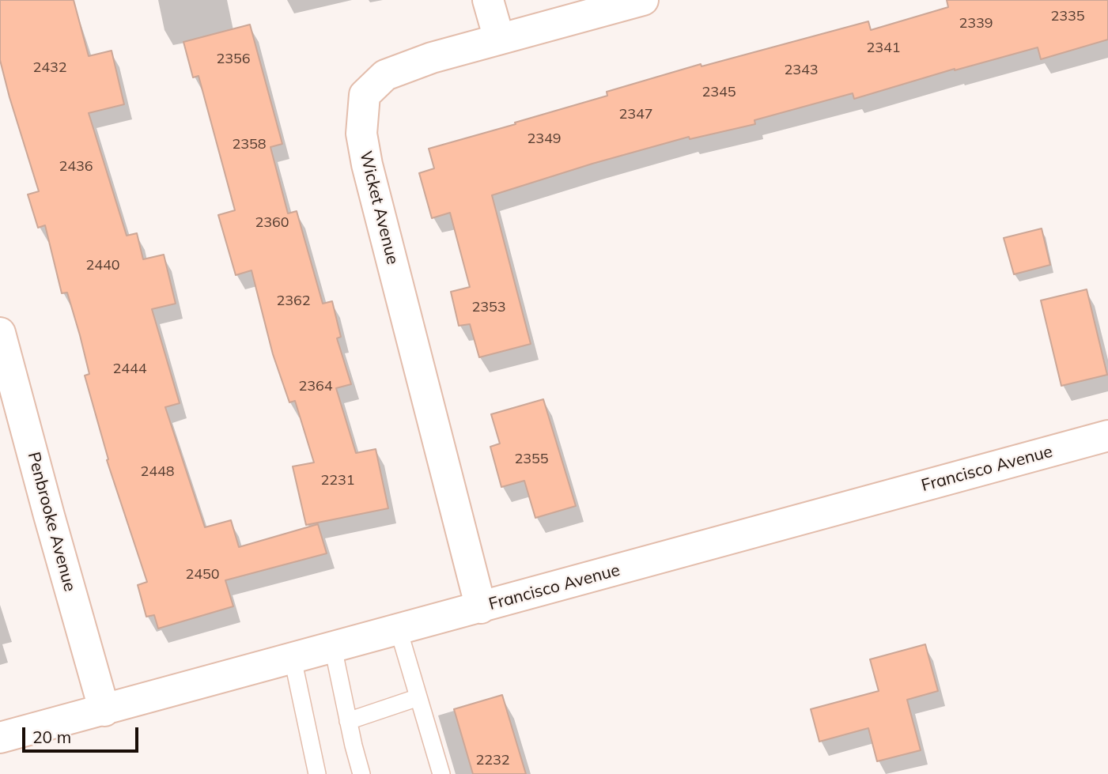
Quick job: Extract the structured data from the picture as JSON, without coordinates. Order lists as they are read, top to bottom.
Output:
{
  "streets": {
    "street": ["Wicket Avenue", "Francisco Avenue", "Penbrooke Avenue"]
  },
  "crossings": [
    ["Wicket Avenue", "Francisco Avenue"],
    ["Francisco Avenue", "Penbrooke Avenue"]
  ],
  "house_numbers": [
    "2335",
    "2339",
    "2341",
    "2356",
    "2432",
    "2343",
    "2345",
    "2347",
    "2349",
    "2358",
    "2436",
    "2360",
    "2440",
    "2362",
    "2353",
    "2444",
    "2364",
    "2355",
    "2448",
    "2231",
    "2450",
    "2232"
  ],
  "scale_bar": "20 m"
}
